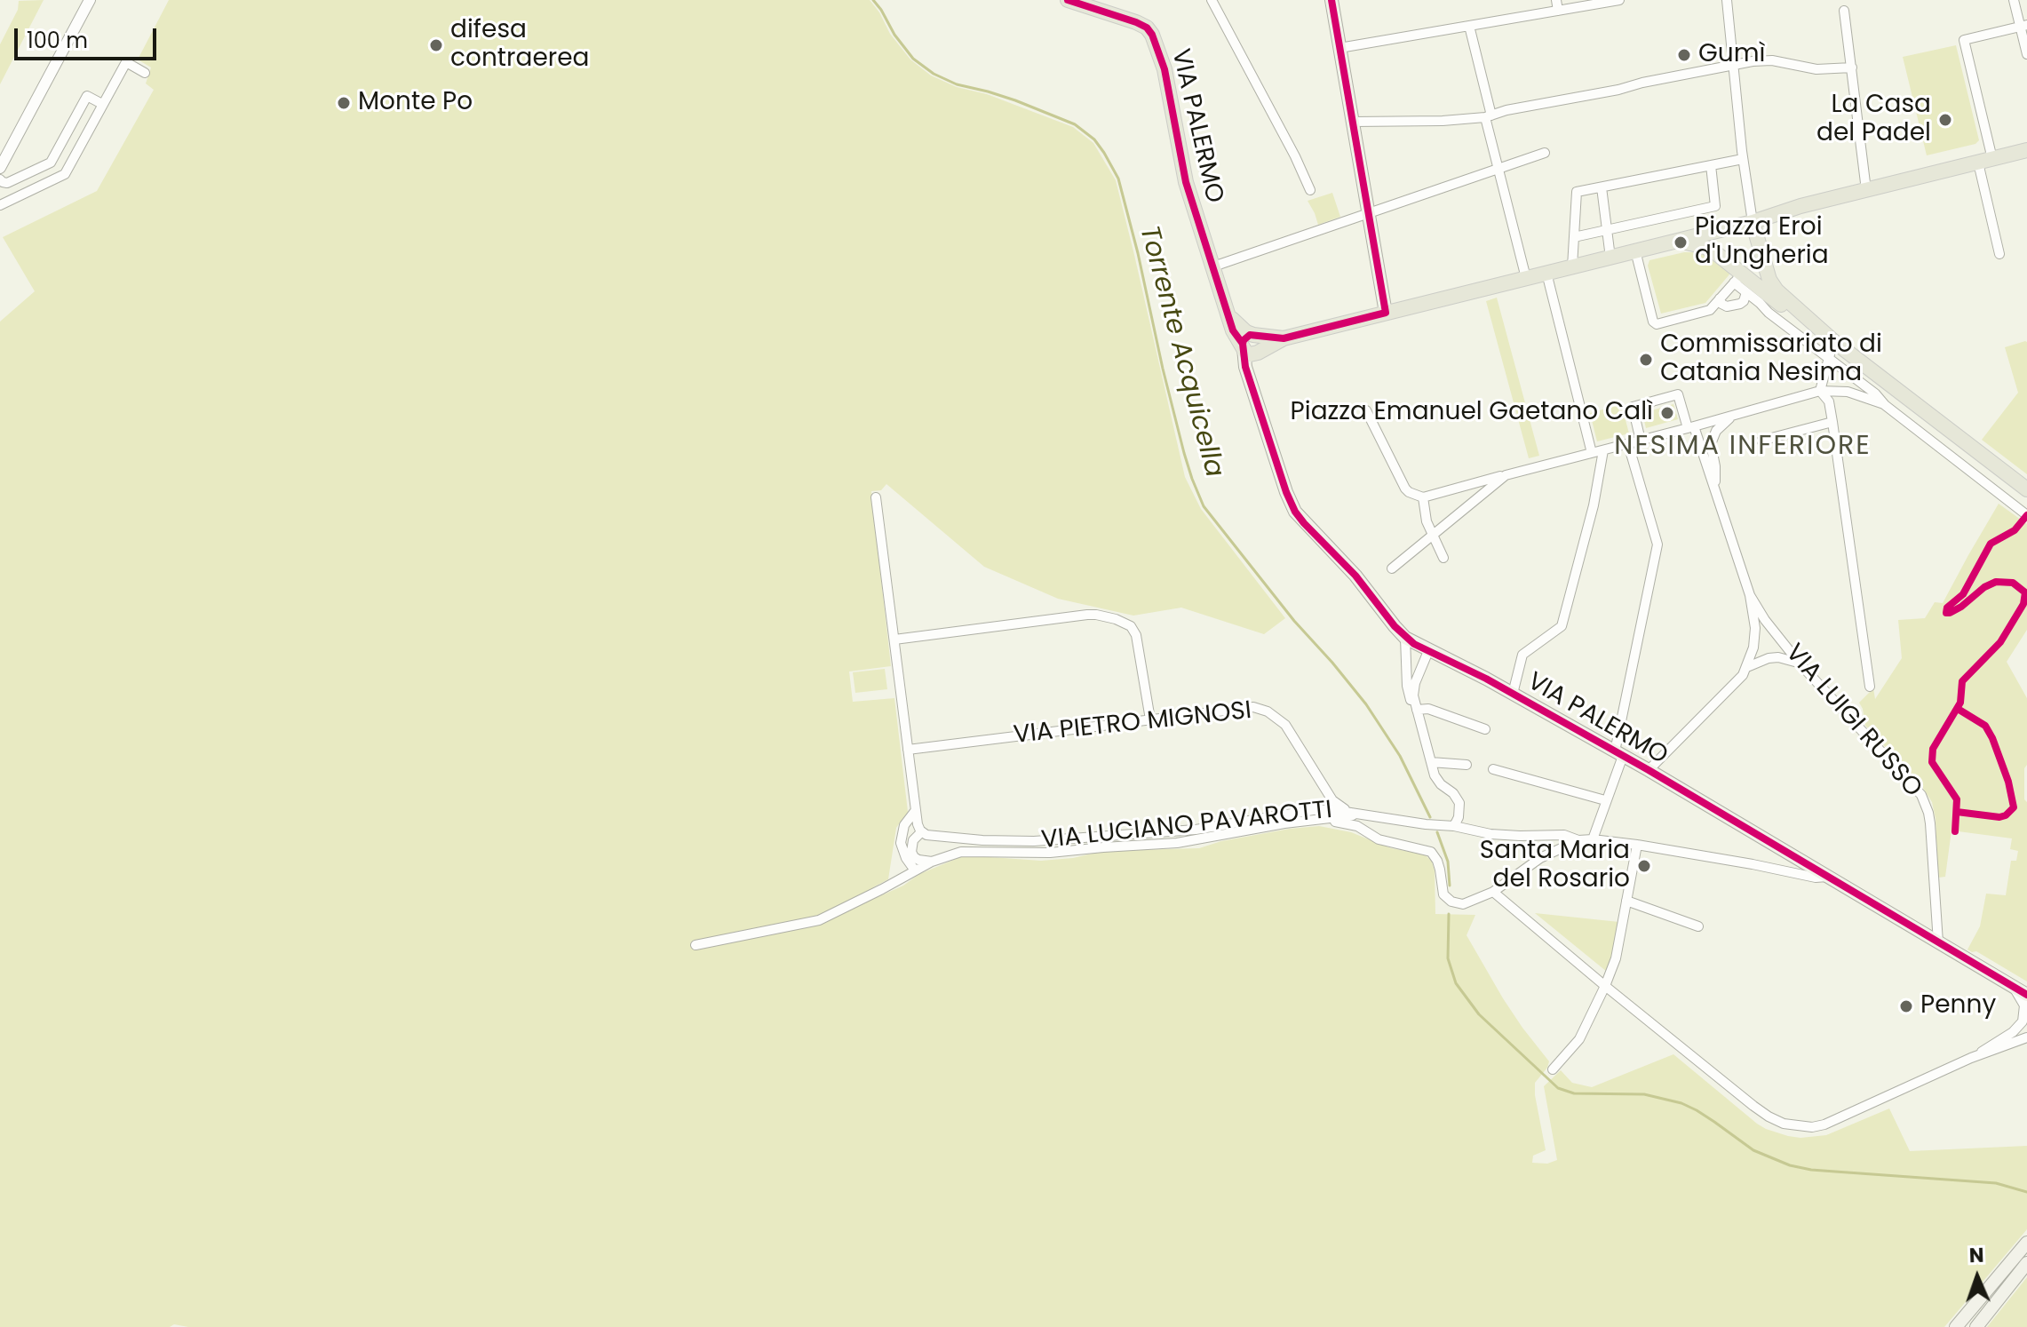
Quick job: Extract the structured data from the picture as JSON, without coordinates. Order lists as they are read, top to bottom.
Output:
{
  "streets": {
    "main road": ["VIA PALERMO"],
    "street": ["VIA LUIGI RUSSO", "VIA PIETRO MIGNOSI", "VIA LUCIANO PAVAROTTI"]
  },
  "crossings": [
    ["VIA PALERMO", "VIA LUIGI RUSSO"],
    ["VIA PALERMO", "VIA LUCIANO PAVAROTTI"],
    ["VIA PIETRO MIGNOSI", "VIA LUCIANO PAVAROTTI"]
  ],
  "districts": ["NESIMA INFERIORE"],
  "water": ["Torrente Acquicella"],
  "places": [
    "difesa contraerea",
    "Gumì",
    "Monte Po",
    "La Casa del Padel",
    "Piazza Eroi d'Ungheria",
    "Commissariato di Catania Nesima",
    "Piazza Emanuel Gaetano Calì",
    "Santa Maria del Rosario",
    "Penny"
  ],
  "scale_bar": "100 m",
  "north": "top"
}
